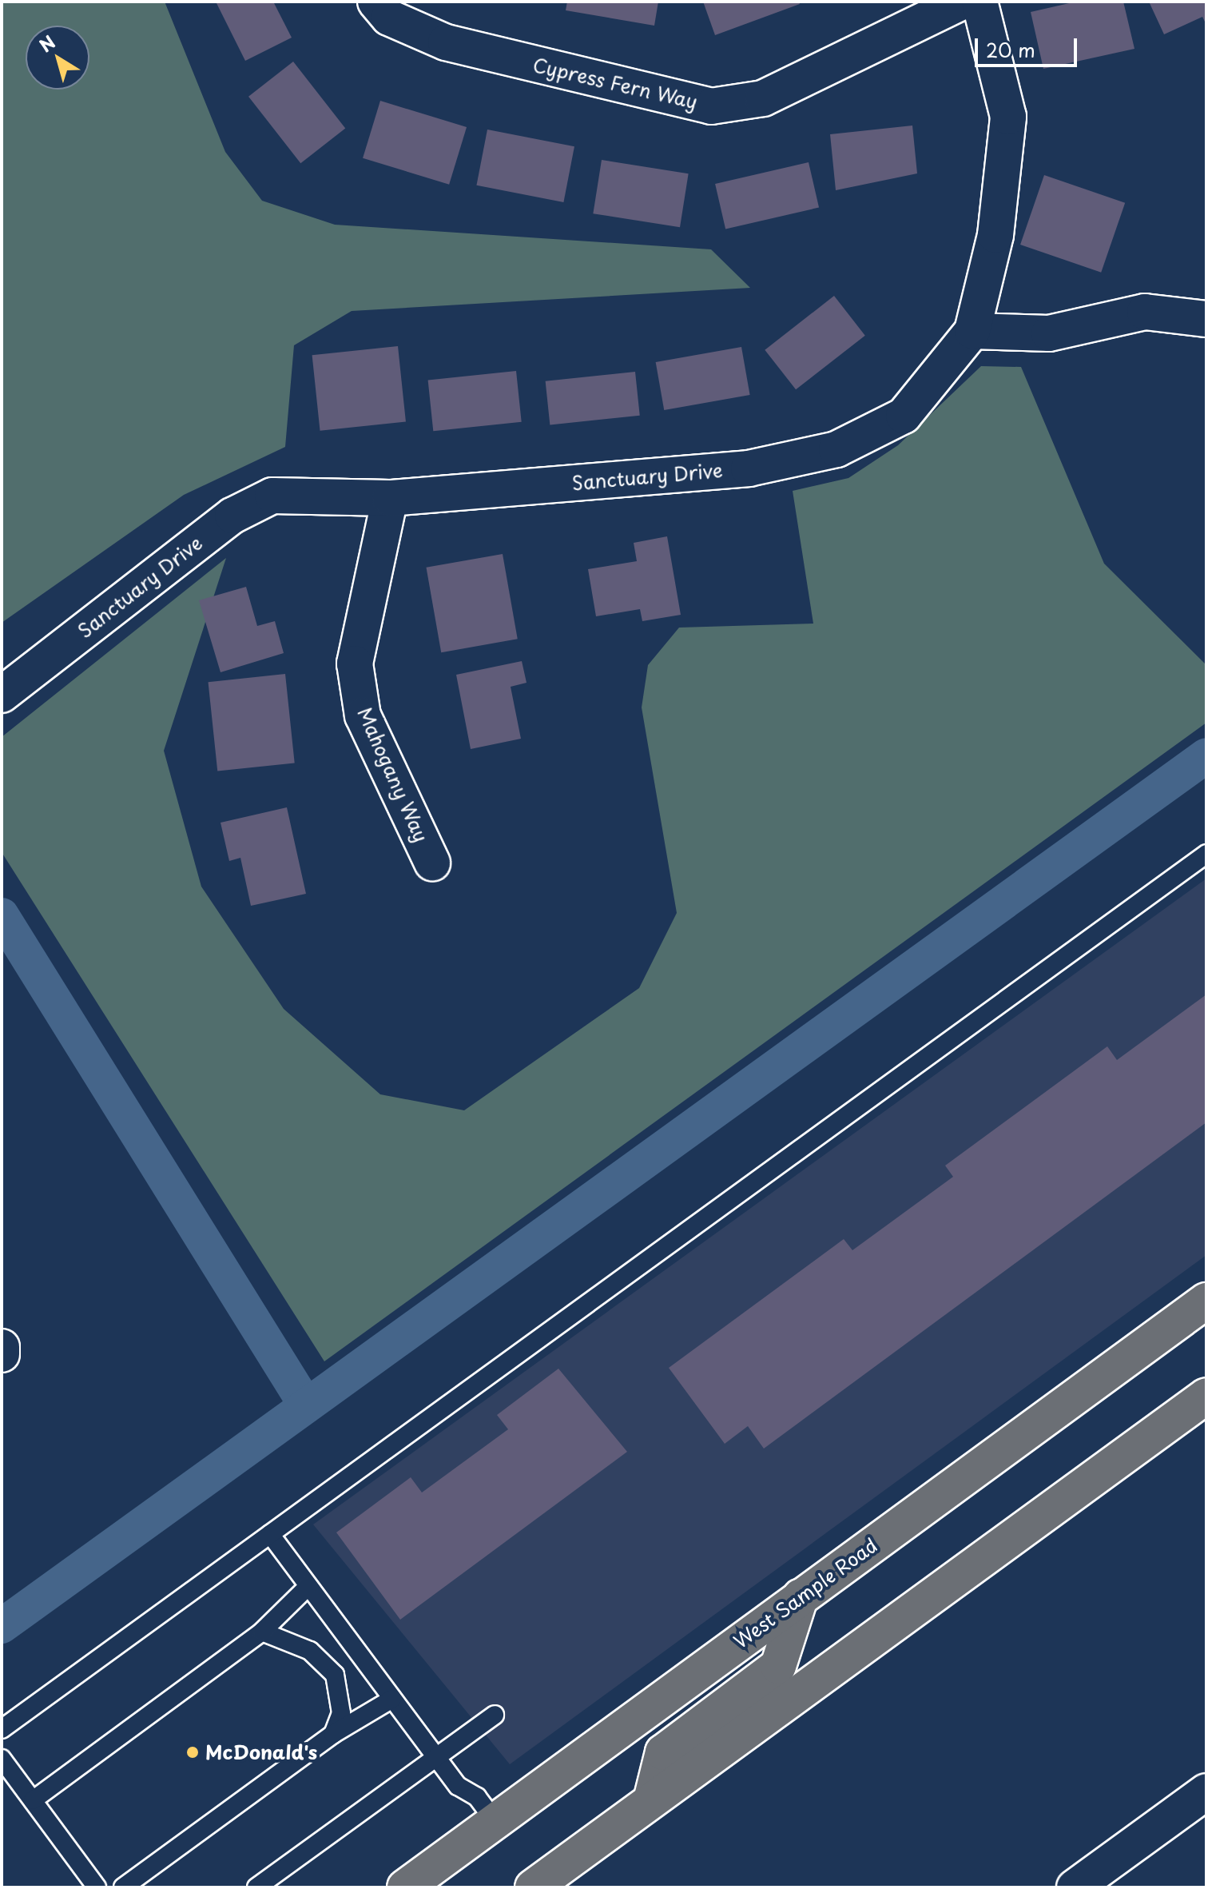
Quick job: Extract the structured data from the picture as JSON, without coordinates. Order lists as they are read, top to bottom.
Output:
{
  "streets": {
    "main road": ["West Sample Road"],
    "street": ["Cypress Fern Way", "Sanctuary Drive", "Mahogany Way"]
  },
  "crossings": [
    ["Sanctuary Drive", "Mahogany Way"]
  ],
  "places": ["McDonald's"],
  "scale_bar": "20 m",
  "north": "top left"
}
